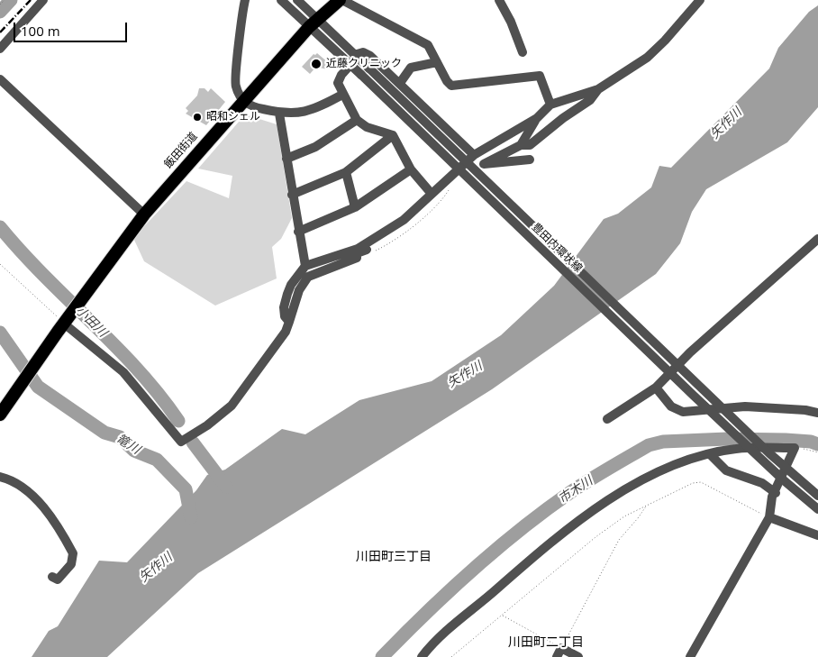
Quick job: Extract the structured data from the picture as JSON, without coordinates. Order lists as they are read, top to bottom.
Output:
{
  "streets": {
    "highway": ["飯田街道"],
    "street": ["豊田内環状線"]
  },
  "crossings": [
    ["飯田街道", "豊田内環状線"]
  ],
  "districts": ["川田町三丁目", "川田町二丁目"],
  "water": [
    "矢作川",
    "小田川",
    "篭川",
    "市木川"
  ],
  "places": ["近藤クリニック", "昭和シェル"],
  "scale_bar": "100 m"
}
